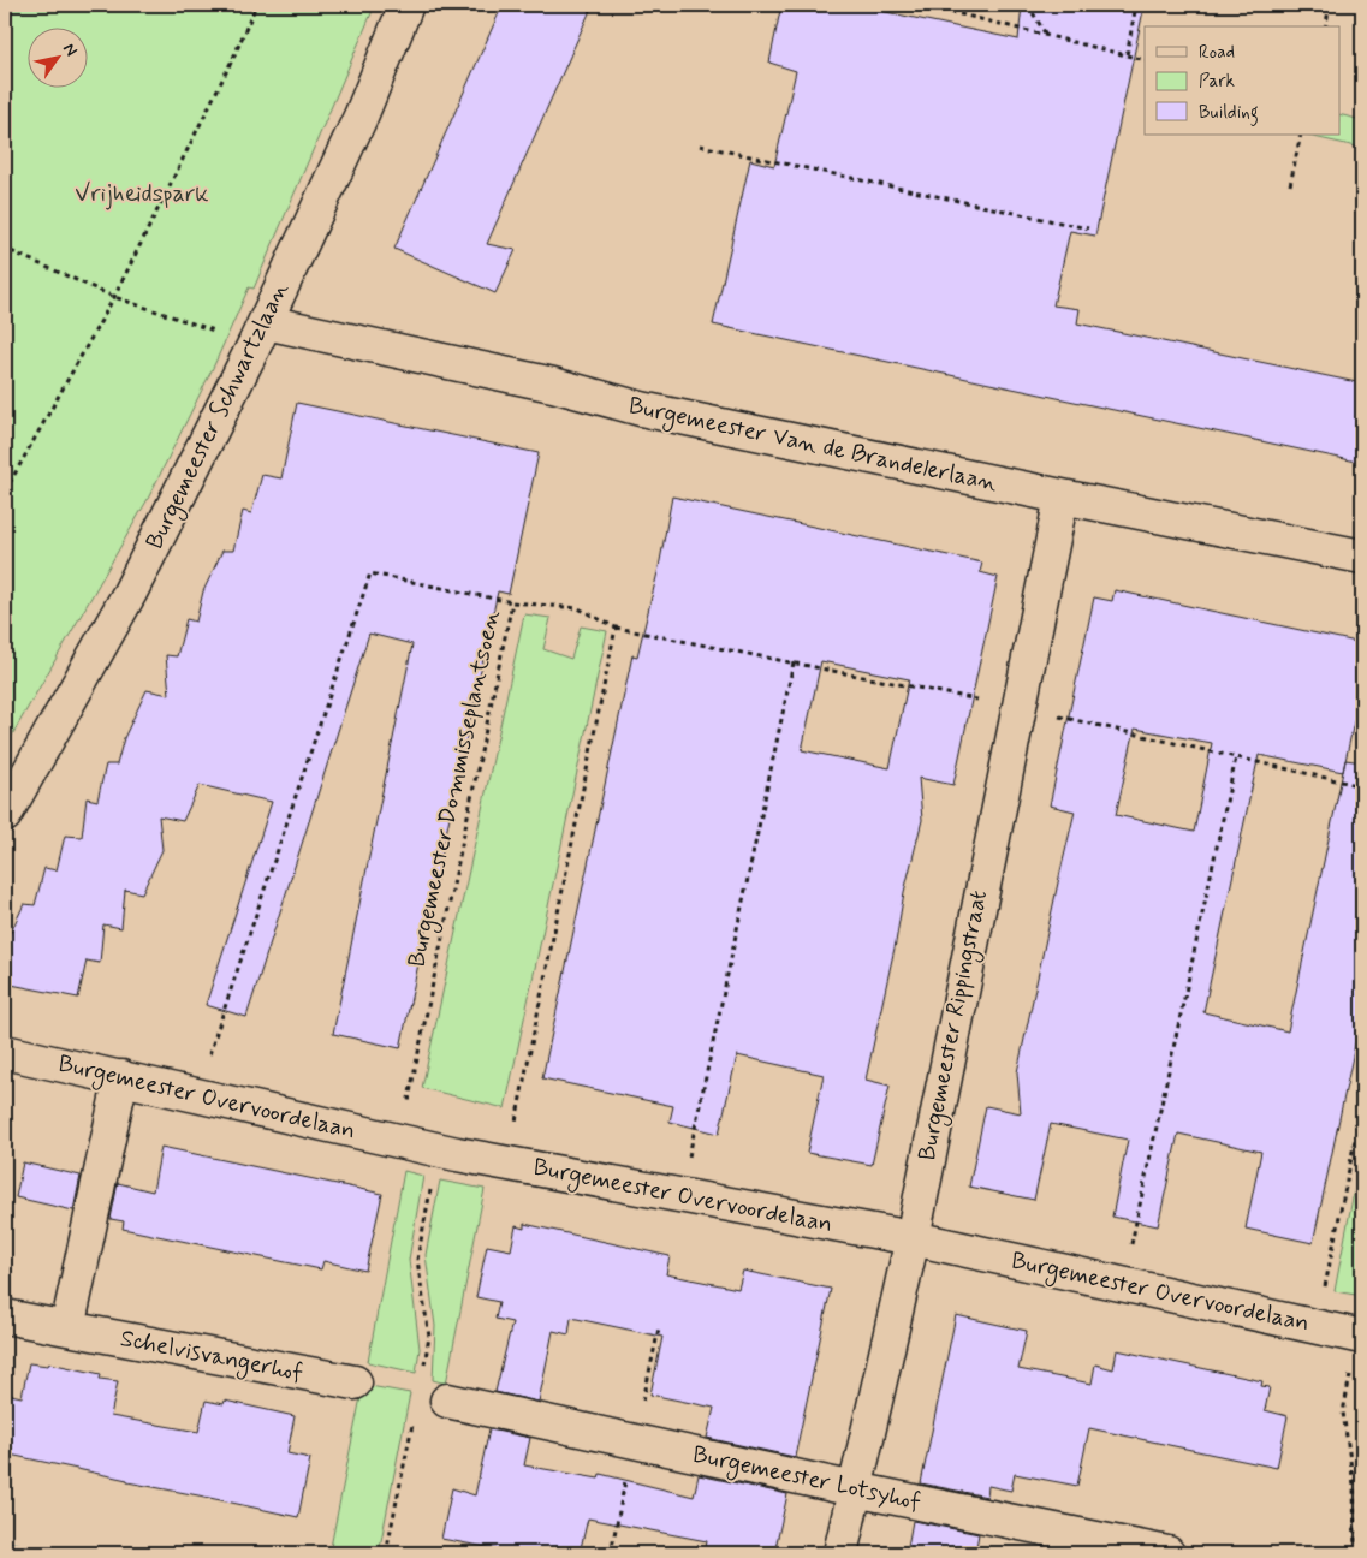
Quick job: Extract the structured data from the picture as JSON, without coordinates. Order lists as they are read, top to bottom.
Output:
{
  "streets": {
    "street": [
      "Burgemeester Schwartzlaan",
      "Burgemeester Van de Brandelerlaan",
      "Burgemeester Rippingstraat",
      "Burgemeester Overvoordelaan",
      "Schelvisvangerhof",
      "Burgemeester Lotsyhof"
    ],
    "path": ["Burgemeester Dommisseplantsoen"]
  },
  "crossings": [
    ["Burgemeester Schwartzlaan", "Burgemeester Van de Brandelerlaan"],
    ["Burgemeester Van de Brandelerlaan", "Burgemeester Rippingstraat"],
    ["Burgemeester Dommisseplantsoen", "Burgemeester Rippingstraat"],
    ["Burgemeester Rippingstraat", "Burgemeester Overvoordelaan"],
    ["Burgemeester Rippingstraat", "Burgemeester Lotsyhof"]
  ],
  "parks": ["Vrijheidspark"],
  "legend": ["Road", "Park", "Building"],
  "north": "top right"
}
